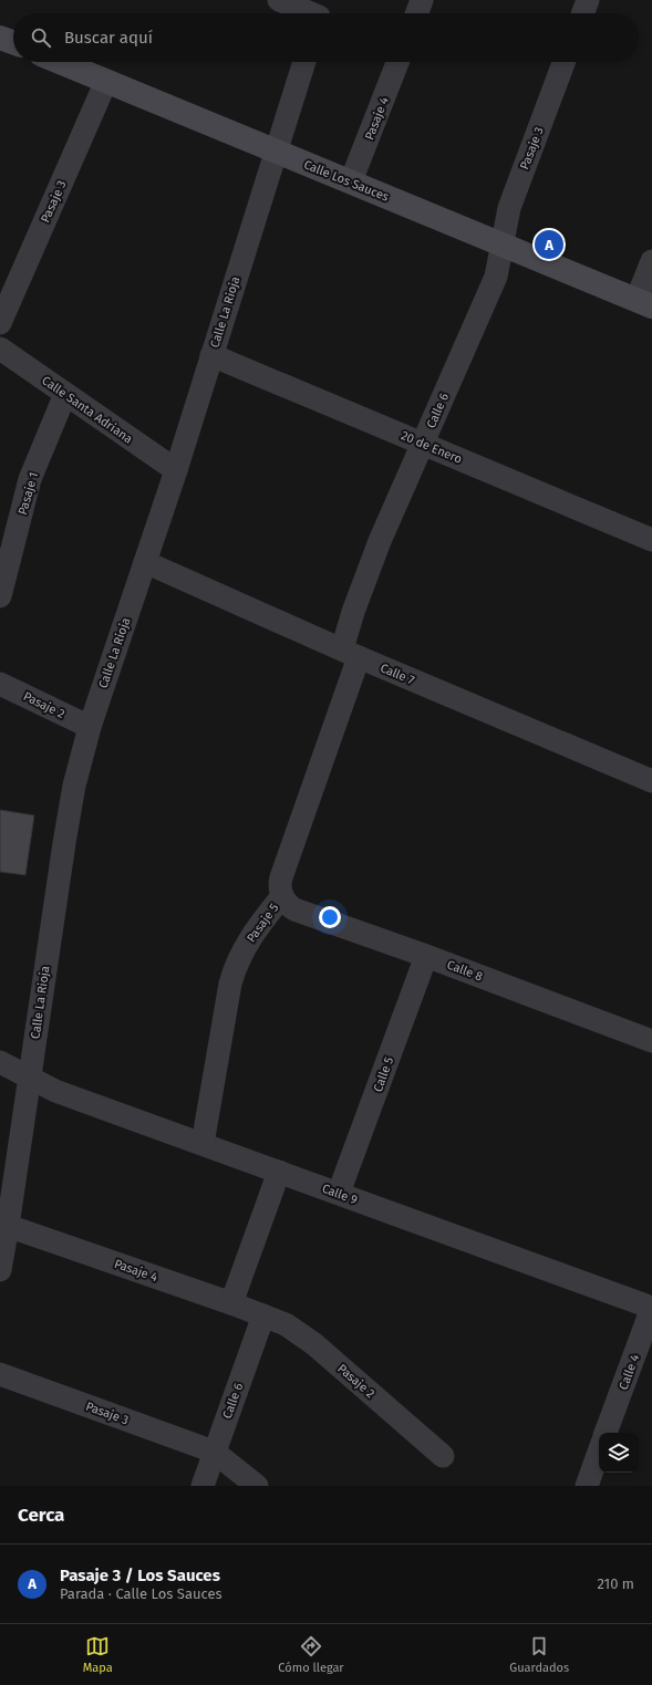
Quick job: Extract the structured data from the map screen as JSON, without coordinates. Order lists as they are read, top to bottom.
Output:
{
  "streets": {
    "street": [
      "Pasaje 4",
      "Pasaje 3",
      "Calle Los Sauces",
      "Calle La Rioja",
      "Calle Santa Adriana",
      "Calle 6",
      "20 de Enero",
      "Pasaje 1",
      "Calle 7",
      "Pasaje 2",
      "Pasaje 5",
      "Calle 8",
      "Calle 5",
      "Calle 9",
      "Calle 4"
    ]
  },
  "crossings": [
    ["Pasaje 4", "Calle Los Sauces"],
    ["Pasaje 4", "Calle La Rioja"],
    ["Pasaje 4", "Calle 6"],
    ["Pasaje 4", "Pasaje 2"],
    ["Pasaje 3", "Calle Los Sauces"],
    ["Pasaje 3", "Calle 6"],
    ["Calle Los Sauces", "Calle La Rioja"],
    ["Calle Los Sauces", "Calle 6"],
    ["Calle La Rioja", "Calle Santa Adriana"],
    ["Calle La Rioja", "20 de Enero"],
    ["Calle La Rioja", "Calle 7"],
    ["Calle La Rioja", "Pasaje 2"],
    ["Calle La Rioja", "Calle 9"],
    ["Calle Santa Adriana", "Pasaje 1"],
    ["Calle 6", "20 de Enero"],
    ["Calle 6", "Calle 7"],
    ["Calle 6", "Pasaje 2"],
    ["Calle 6", "Pasaje 5"],
    ["Calle 7", "Pasaje 5"],
    ["Pasaje 5", "Calle 8"],
    ["Pasaje 5", "Calle 9"],
    ["Calle 8", "Calle 5"],
    ["Calle 5", "Calle 9"],
    ["Calle 9", "Calle 4"]
  ],
  "page": {
    "search": "Buscar aquí",
    "pins": "A",
    "heading": "Cerca",
    "list": [
      {
        "mark": "A",
        "name": "Pasaje 3 / Los Sauces",
        "note": "Parada · Calle Los Sauces",
        "value": "210 m"
      }
    ],
    "nav": ["Mapa", "Cómo llegar", "Guardados"]
  }
}
